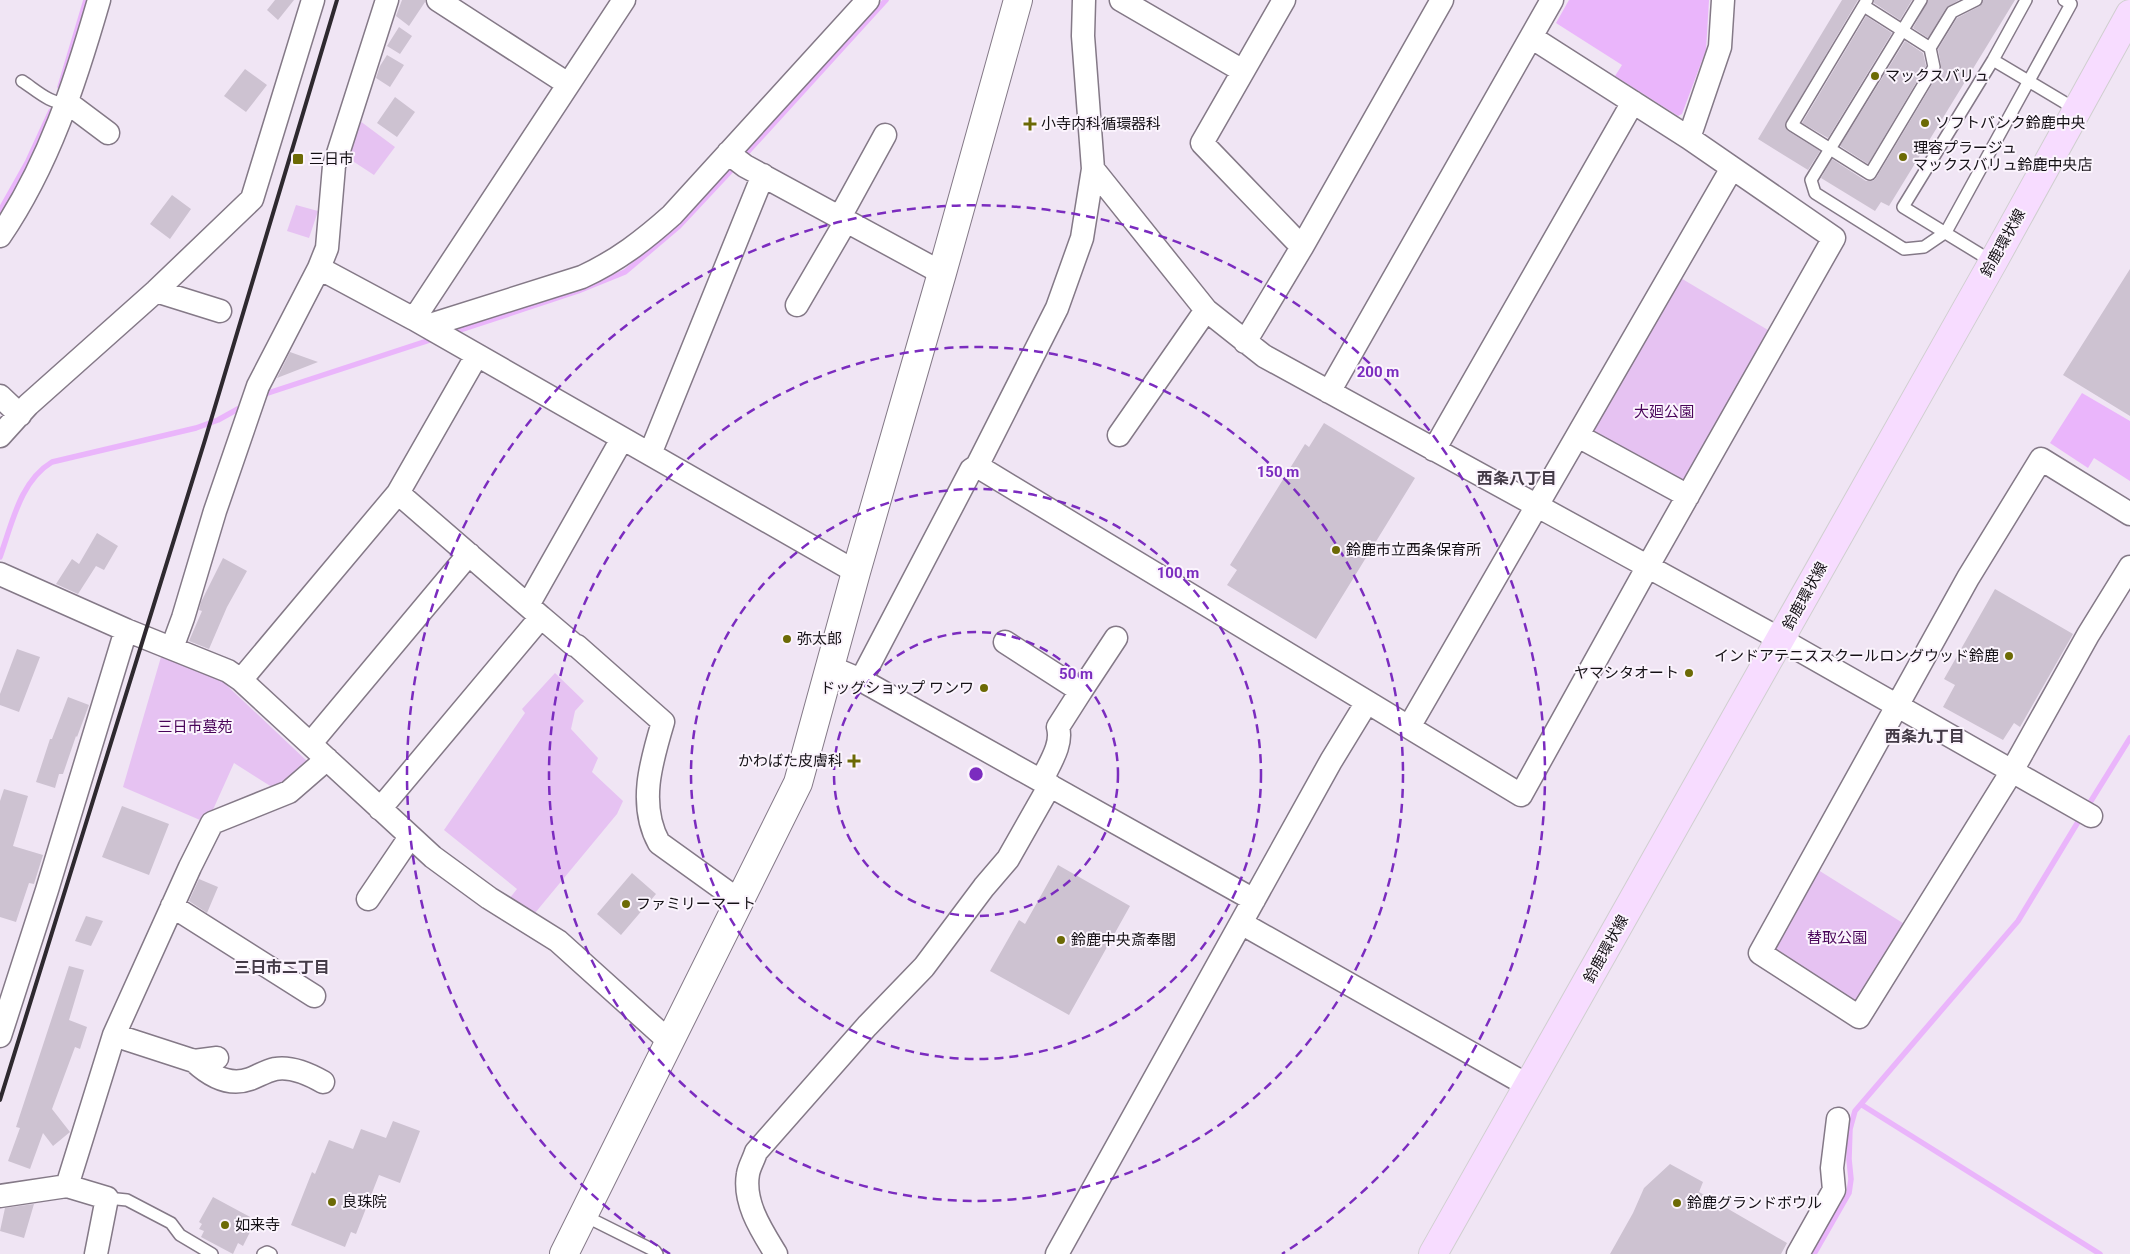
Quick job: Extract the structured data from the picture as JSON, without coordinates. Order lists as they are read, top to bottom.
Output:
{
  "streets": {
    "main road": ["鈴鹿環状線"]
  },
  "districts": ["西条八丁目", "西条九丁目", "三日市二丁目"],
  "parks": ["大廻公園", "三日市墓苑", "替取公園"],
  "places": {
    "other": [
      "マックスバリュ",
      "ソフトバンク鈴鹿中央",
      "理容プラージュ マックスバリュ鈴鹿中央店",
      "鈴鹿市立西条保育所",
      "弥太郎",
      "インドアテニススクールロングウッド鈴鹿",
      "ヤマシタオート",
      "ドッグショップ ワンワ",
      "ファミリーマート",
      "鈴鹿中央斎奉閣",
      "良珠院",
      "鈴鹿グランドボウル",
      "如来寺"
    ],
    "health": ["小寺内科循環器科", "かわばた皮膚科"],
    "transit": ["三日市"]
  },
  "rings": [
    "200 m",
    "150 m",
    "100 m",
    "50 m"
  ]
}
